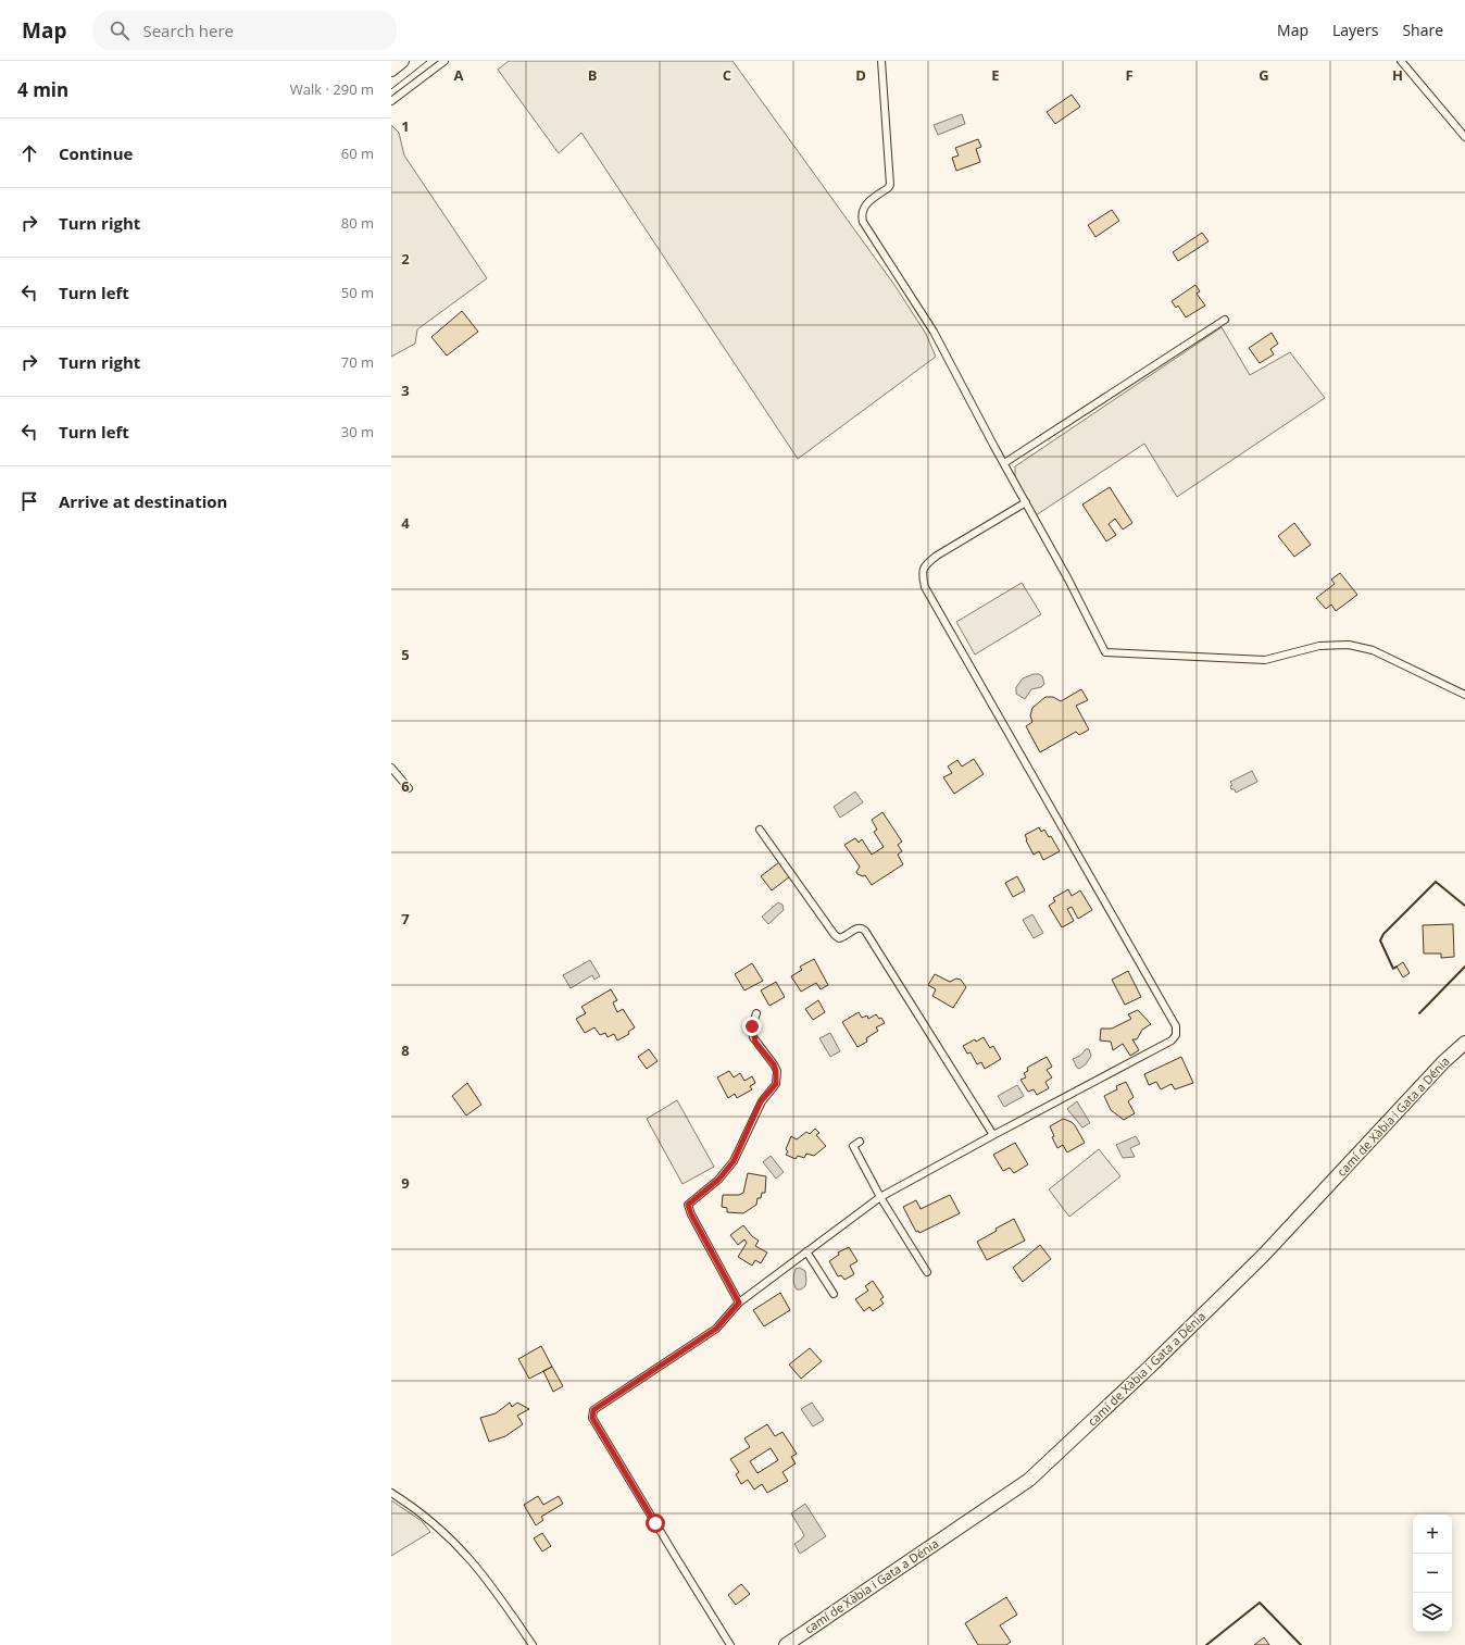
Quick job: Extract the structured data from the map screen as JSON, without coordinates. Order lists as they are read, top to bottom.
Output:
{
  "streets": {
    "street": ["camí de Xàbia i Gata a Dénia"]
  },
  "page": {
    "header": "Map",
    "search": "Search here",
    "nav": ["Map", "Layers", "Share"],
    "heading": ["4 min", "Walk · 290 m"],
    "list": [
      ["Continue", "60 m"],
      ["Turn right", "80 m"],
      ["Turn left", "50 m"],
      ["Turn right", "70 m"],
      ["Turn left", "30 m"],
      "Arrive at destination"
    ],
    "map_buttons": ["+", "−"]
  },
  "grid": {
    "columns": [
      "A",
      "B",
      "C",
      "D",
      "E",
      "F",
      "G",
      "H"
    ],
    "rows": [
      "1",
      "2",
      "3",
      "4",
      "5",
      "6",
      "7",
      "8",
      "9"
    ]
  }
}
